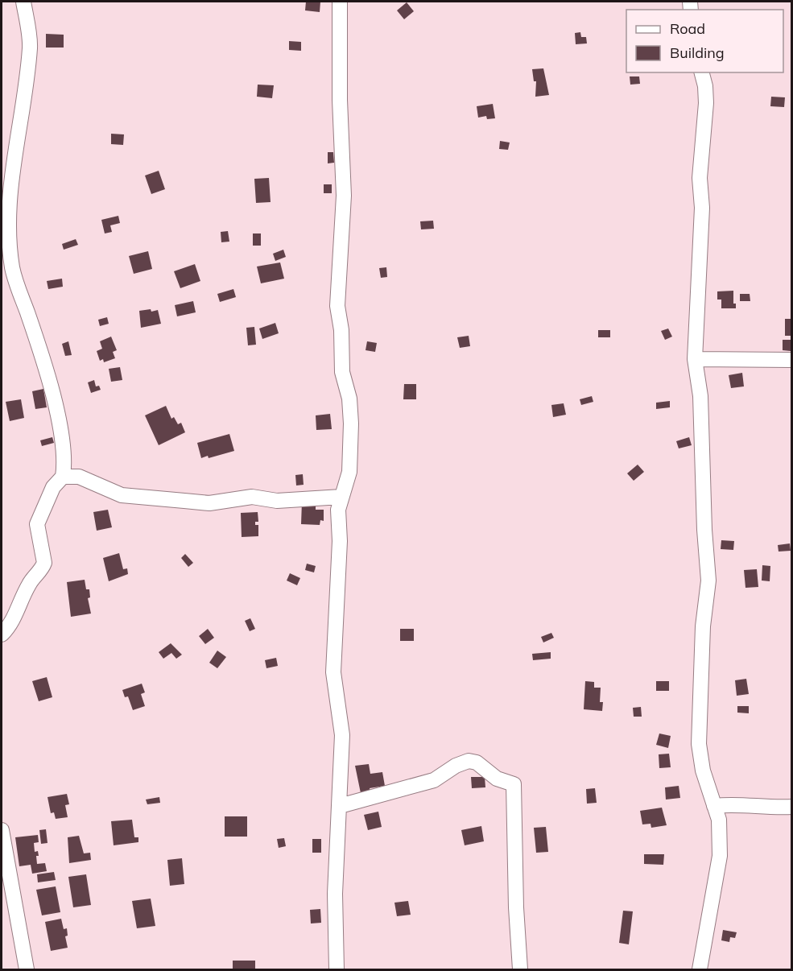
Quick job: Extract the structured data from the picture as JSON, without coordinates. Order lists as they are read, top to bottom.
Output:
{
  "legend": ["Road", "Building"]
}
